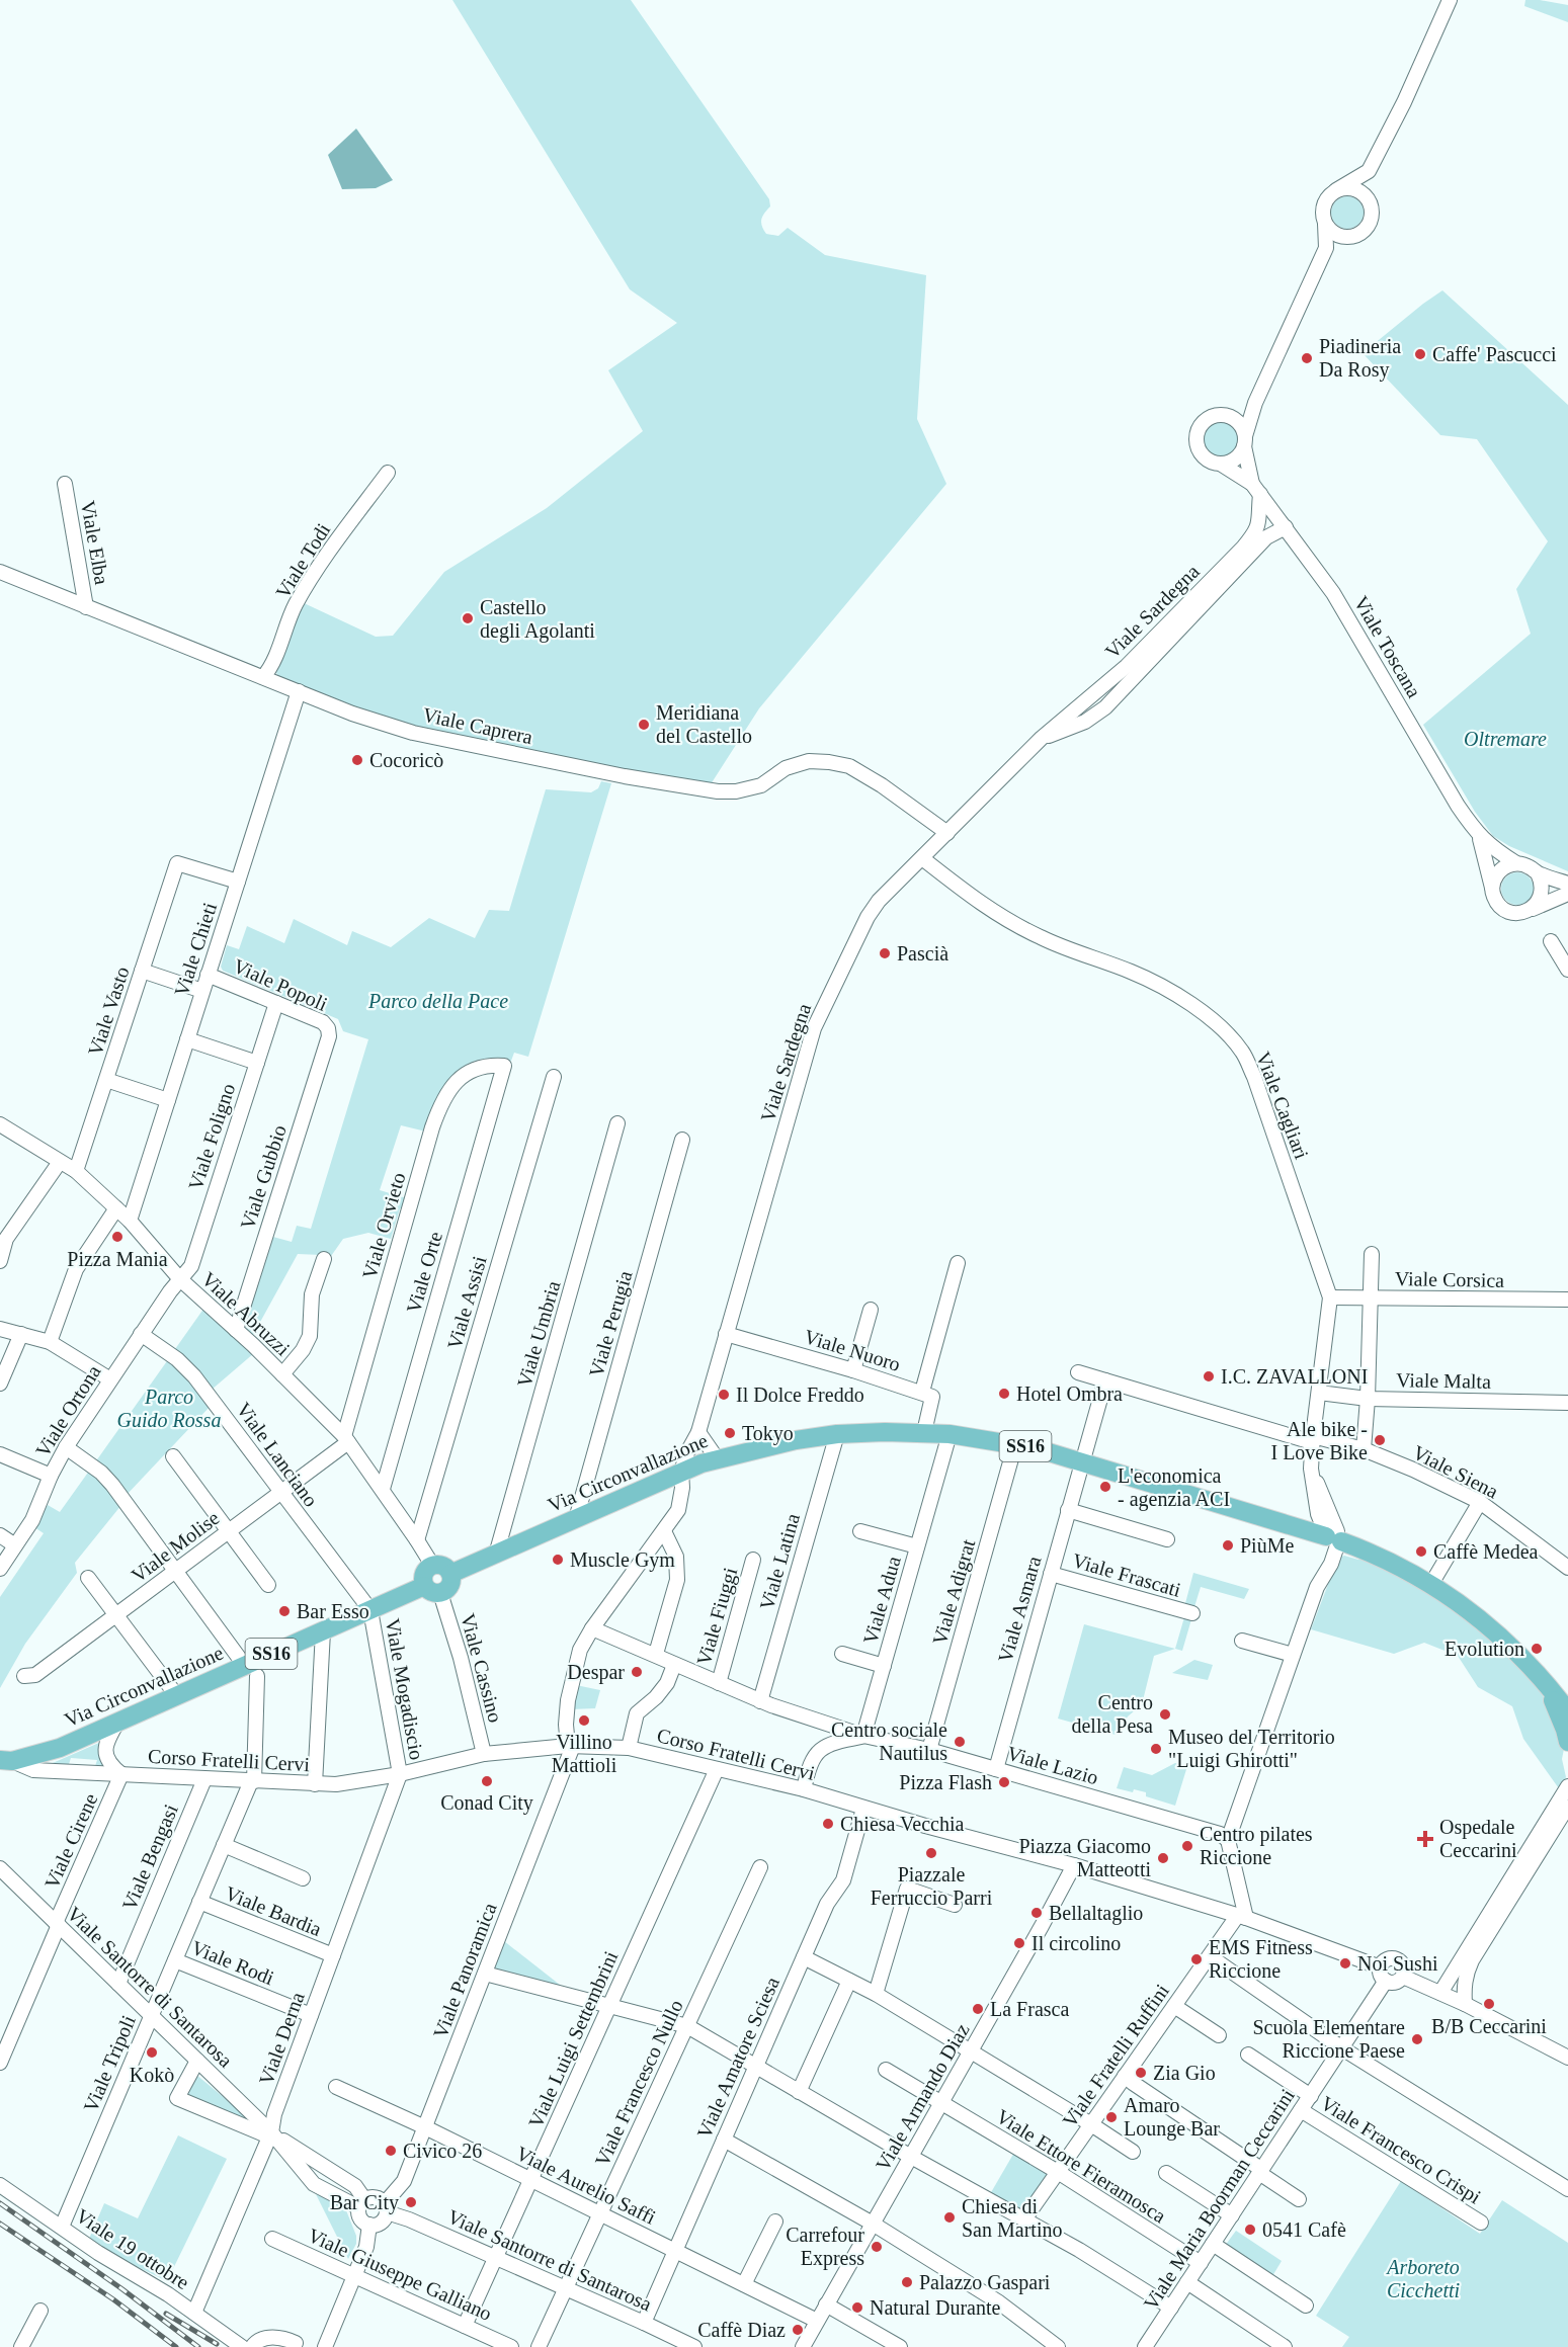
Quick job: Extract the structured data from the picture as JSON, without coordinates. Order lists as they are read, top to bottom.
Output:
{
  "streets": {
    "main road": ["SS16", "Via Circonvallazione"],
    "street": [
      "Viale Elba",
      "Viale Todi",
      "Viale Sardegna",
      "Viale Toscana",
      "Viale Caprera",
      "Viale Chieti",
      "Viale Popoli",
      "Viale Vasto",
      "Viale Cagliari",
      "Viale Foligno",
      "Viale Gubbio",
      "Viale Orvieto",
      "Viale Orte",
      "Viale Corsica",
      "Viale Assisi",
      "Viale Abruzzi",
      "Viale Perugia",
      "Viale Umbria",
      "Viale Nuoro",
      "Viale Malta",
      "Viale Ortona",
      "Viale Lanciano",
      "Viale Siena",
      "Viale Molise",
      "Viale Latina",
      "Viale Frascati",
      "Viale Adigrat",
      "Viale Adua",
      "Viale Asmara",
      "Viale Fiuggi",
      "Viale Cassino",
      "Viale Mogadiscio",
      "Corso Fratelli Cervi",
      "Viale Lazio",
      "Viale Cirene",
      "Viale Bengasi",
      "Viale Bardia",
      "Viale Rodi",
      "Viale Panoramica",
      "Viale Santorre di Santarosa",
      "Viale Derna",
      "Viale Luigi Settembrini",
      "Viale Fratelli Ruffini",
      "Viale Amatore Sciesa",
      "Viale Tripoli",
      "Viale Francesco Nullo",
      "Viale Armando Diaz",
      "Viale Francesco Crispi",
      "Viale Ettore Fieramosca",
      "Viale Aurelio Saffi",
      "Viale Maria Boorman Ceccarini",
      "Viale 19 ottobre",
      "Viale Giuseppe Galliano"
    ]
  },
  "crossings": [
    ["Viale Elba", "Viale Caprera"],
    ["Viale Todi", "Viale Caprera"],
    ["Viale Sardegna", "Viale Toscana"],
    ["Viale Sardegna", "Viale Caprera"],
    ["Viale Sardegna", "Viale Cagliari"],
    ["Viale Sardegna", "Viale Nuoro"],
    ["Viale Sardegna", "Via Circonvallazione"],
    ["Viale Sardegna", "Corso Fratelli Cervi"],
    ["Viale Sardegna", "Viale Lazio"],
    ["Viale Sardegna", "Viale Panoramica"],
    ["Viale Caprera", "Viale Chieti"],
    ["Viale Chieti", "Viale Popoli"],
    ["Viale Chieti", "Viale Vasto"],
    ["Viale Chieti", "Viale Abruzzi"],
    ["Viale Popoli", "Viale Foligno"],
    ["Viale Popoli", "Viale Gubbio"],
    ["Viale Vasto", "Viale Abruzzi"],
    ["Viale Cagliari", "Viale Corsica"],
    ["Viale Cagliari", "Viale Malta"],
    ["Viale Cagliari", "Viale Siena"],
    ["Viale Cagliari", "Via Circonvallazione"],
    ["Viale Foligno", "Viale Abruzzi"],
    ["Viale Foligno", "Viale Ortona"],
    ["Viale Gubbio", "Viale Abruzzi"],
    ["Viale Orvieto", "Viale Orte"],
    ["Viale Orvieto", "Viale Abruzzi"],
    ["Viale Orvieto", "Viale Molise"],
    ["Viale Orte", "Viale Abruzzi"],
    ["Viale Assisi", "Viale Abruzzi"],
    ["Viale Abruzzi", "Viale Ortona"],
    ["Viale Abruzzi", "Via Circonvallazione"],
    ["Viale Abruzzi", "Viale Molise"],
    ["Viale Abruzzi", "Viale Cassino"],
    ["Viale Perugia", "Via Circonvallazione"],
    ["Viale Umbria", "Via Circonvallazione"],
    ["Viale Ortona", "Viale Lanciano"],
    ["Viale Lanciano", "Via Circonvallazione"],
    ["Viale Lanciano", "Viale Molise"],
    ["Viale Lanciano", "Viale Mogadiscio"],
    ["Viale Siena", "Viale Asmara"],
    ["Via Circonvallazione", "Viale Latina"],
    ["Via Circonvallazione", "Viale Adigrat"],
    ["Via Circonvallazione", "Viale Adua"],
    ["Via Circonvallazione", "Viale Asmara"],
    ["Via Circonvallazione", "Viale Cassino"],
    ["Via Circonvallazione", "Viale Mogadiscio"],
    ["Via Circonvallazione", "Corso Fratelli Cervi"],
    ["Viale Latina", "Viale Lazio"],
    ["Viale Frascati", "Viale Asmara"],
    ["Viale Adigrat", "Viale Lazio"],
    ["Viale Adua", "Viale Lazio"],
    ["Viale Asmara", "Viale Lazio"],
    ["Viale Fiuggi", "Viale Lazio"],
    ["Viale Cassino", "Corso Fratelli Cervi"],
    ["Viale Mogadiscio", "Corso Fratelli Cervi"],
    ["Viale Mogadiscio", "Viale Derna"],
    ["Corso Fratelli Cervi", "Viale Lazio"],
    ["Corso Fratelli Cervi", "Viale Cirene"],
    ["Corso Fratelli Cervi", "Viale Bengasi"],
    ["Corso Fratelli Cervi", "Viale Panoramica"],
    ["Corso Fratelli Cervi", "Viale Derna"],
    ["Corso Fratelli Cervi", "Viale Luigi Settembrini"],
    ["Corso Fratelli Cervi", "Viale Fratelli Ruffini"],
    ["Corso Fratelli Cervi", "Viale Amatore Sciesa"],
    ["Corso Fratelli Cervi", "Viale Tripoli"],
    ["Corso Fratelli Cervi", "Viale Armando Diaz"],
    ["Corso Fratelli Cervi", "Viale Maria Boorman Ceccarini"],
    ["Viale Cirene", "Viale Santorre di Santarosa"],
    ["Viale Bengasi", "Viale Santorre di Santarosa"],
    ["Viale Bardia", "Viale Derna"],
    ["Viale Bardia", "Viale Tripoli"],
    ["Viale Rodi", "Viale Derna"],
    ["Viale Rodi", "Viale Tripoli"],
    ["Viale Panoramica", "Viale Santorre di Santarosa"],
    ["Viale Panoramica", "Viale Aurelio Saffi"],
    ["Viale Santorre di Santarosa", "Viale Derna"],
    ["Viale Santorre di Santarosa", "Viale Luigi Settembrini"],
    ["Viale Santorre di Santarosa", "Viale Amatore Sciesa"],
    ["Viale Santorre di Santarosa", "Viale Tripoli"],
    ["Viale Santorre di Santarosa", "Viale Francesco Nullo"],
    ["Viale Derna", "Viale 19 ottobre"],
    ["Viale Luigi Settembrini", "Viale Aurelio Saffi"],
    ["Viale Luigi Settembrini", "Viale Giuseppe Galliano"],
    ["Viale Fratelli Ruffini", "Viale Ettore Fieramosca"],
    ["Viale Amatore Sciesa", "Viale Aurelio Saffi"],
    ["Viale Tripoli", "Viale 19 ottobre"],
    ["Viale Francesco Nullo", "Viale Aurelio Saffi"],
    ["Viale Armando Diaz", "Viale Ettore Fieramosca"],
    ["Viale Armando Diaz", "Viale Aurelio Saffi"],
    ["Viale Francesco Crispi", "Viale Maria Boorman Ceccarini"],
    ["Viale Ettore Fieramosca", "Viale Maria Boorman Ceccarini"]
  ],
  "parks": [
    "Oltremare",
    "Parco della Pace",
    "Parco Guido Rossa",
    "Arboreto Cicchetti"
  ],
  "places": {
    "other": [
      "Caffe' Pascucci",
      "Piadineria Da Rosy",
      "Castello degli Agolanti",
      "Meridiana del Castello",
      "Cocoricò",
      "Pascià",
      "Pizza Mania",
      "I.C. ZAVALLONI",
      "Hotel Ombra",
      "Il Dolce Freddo",
      "Tokyo",
      "Ale bike - I Love Bike",
      "L'economica - agenzia ACI",
      "PiùMe",
      "Caffè Medea",
      "Muscle Gym",
      "Bar Esso",
      "Evolution",
      "Despar",
      "Centro della Pesa",
      "Villino Mattioli",
      "Centro sociale Nautilus",
      "Museo del Territorio \"Luigi Ghirotti\"",
      "Conad City",
      "Pizza Flash",
      "Chiesa Vecchia",
      "Centro pilates Riccione",
      "Piazzale Ferruccio Parri",
      "Piazza Giacomo Matteotti",
      "Bellaltaglio",
      "Il circolino",
      "EMS Fitness Riccione",
      "Noi Sushi",
      "B/B Ceccarini",
      "La Frasca",
      "Scuola Elementare Riccione Paese",
      "Kokò",
      "Zia Gio",
      "Amaro Lounge Bar",
      "Civico 26",
      "Bar City",
      "Chiesa di San Martino",
      "0541 Cafè",
      "Carrefour Express",
      "Palazzo Gaspari",
      "Natural Durante",
      "Caffè Diaz"
    ],
    "health": ["Ospedale Ceccarini"]
  }
}
